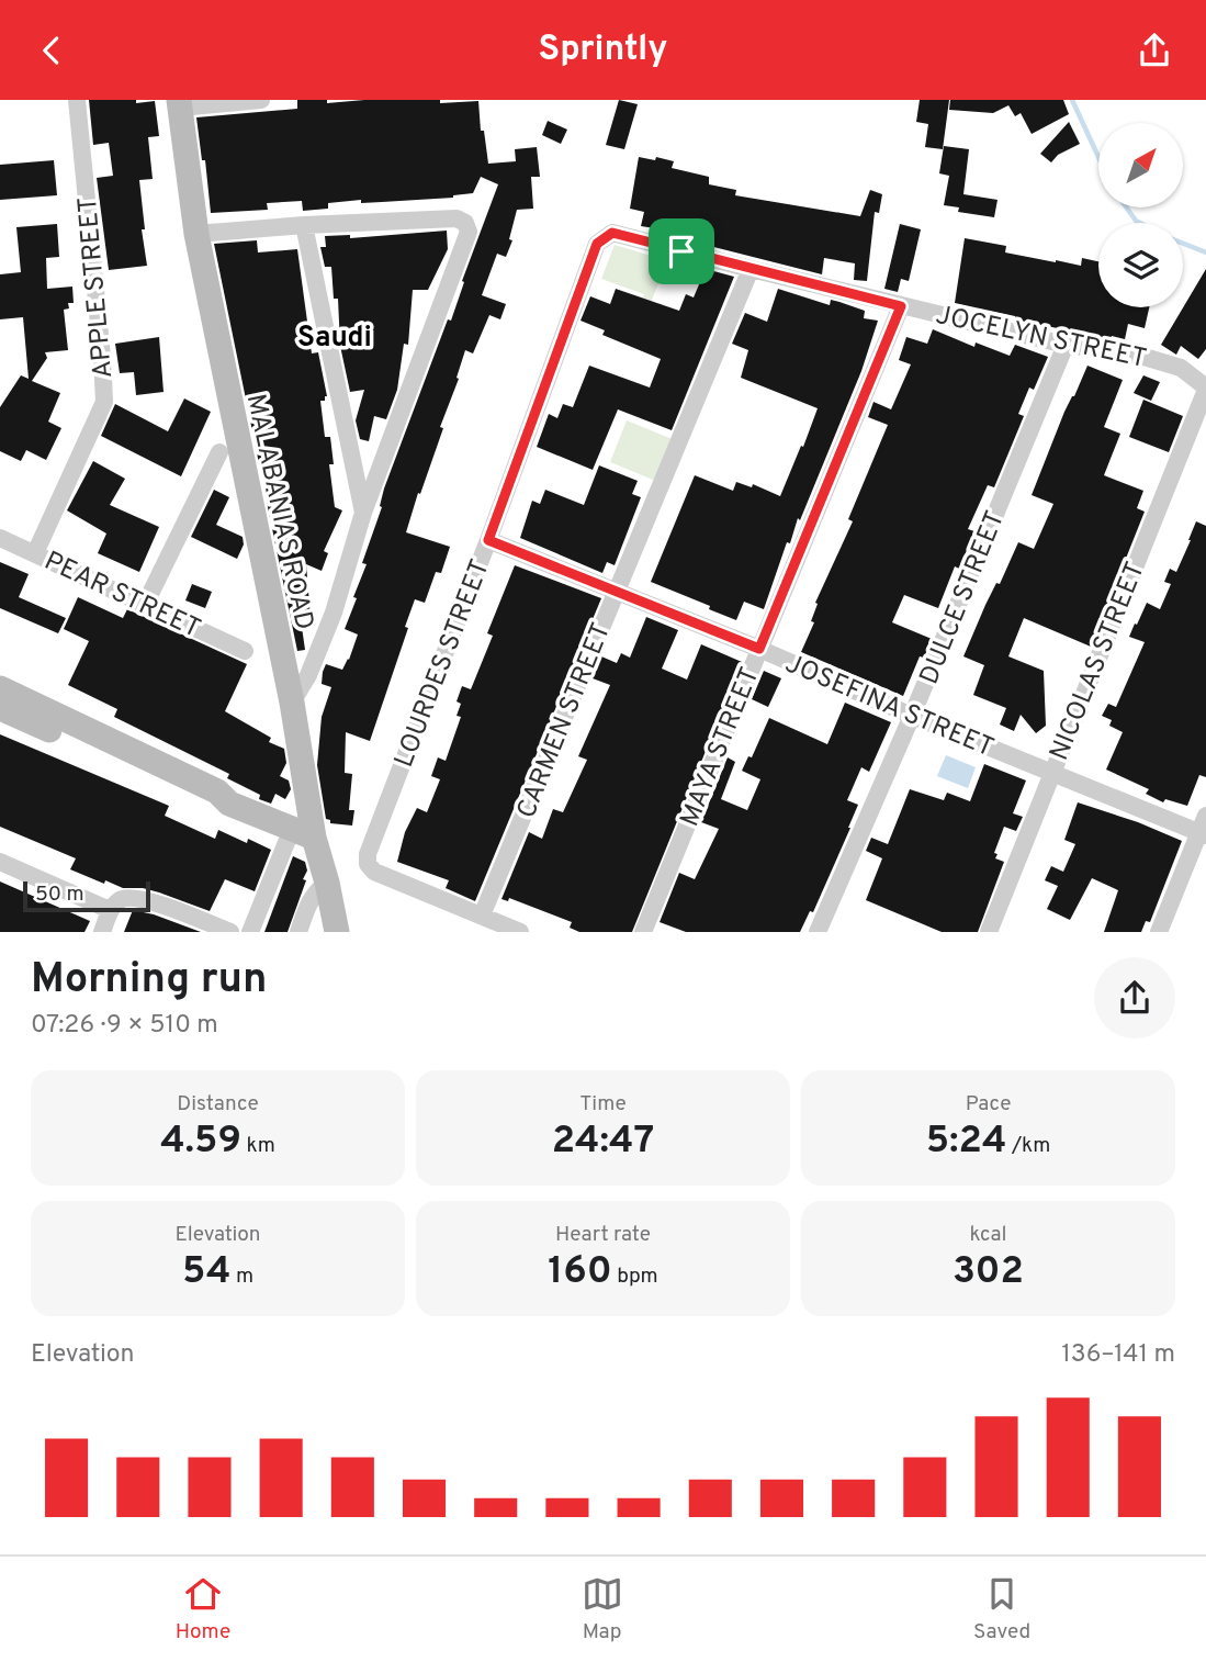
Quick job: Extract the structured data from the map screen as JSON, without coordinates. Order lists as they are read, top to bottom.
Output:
{
  "streets": {
    "main road": ["MALABANIAS ROAD"],
    "street": [
      "APPLE STREET",
      "JOCELYN STREET",
      "PEAR STREET",
      "DULCE STREET",
      "NICOLAS STREET",
      "LOURDES STREET",
      "JOSEFINA STREET",
      "CARMEN STREET",
      "MAYA STREET"
    ]
  },
  "crossings": [
    ["APPLE STREET", "PEAR STREET"],
    ["JOCELYN STREET", "DULCE STREET"],
    ["JOCELYN STREET", "NICOLAS STREET"],
    ["JOCELYN STREET", "LOURDES STREET"],
    ["JOCELYN STREET", "CARMEN STREET"],
    ["JOCELYN STREET", "MAYA STREET"],
    ["DULCE STREET", "JOSEFINA STREET"],
    ["NICOLAS STREET", "JOSEFINA STREET"],
    ["LOURDES STREET", "JOSEFINA STREET"],
    ["LOURDES STREET", "CARMEN STREET"],
    ["JOSEFINA STREET", "CARMEN STREET"],
    ["JOSEFINA STREET", "MAYA STREET"]
  ],
  "districts": ["Saudi"],
  "scale_bar": "50 m",
  "north": "top right",
  "page": {
    "header": "Sprintly",
    "scale": "50 m",
    "heading": ["Morning run", "07:26 · 9 × 510 m"],
    "stats": [
      ["Distance", "4.59 km"],
      ["Time", "24:47"],
      ["Pace", "5:24 /km"],
      ["Elevation", "54 m"],
      ["Heart rate", "160 bpm"],
      ["kcal", "302"]
    ],
    "chart": ["Elevation", "136–141 m"],
    "tabs": ["Home", "Map", "Saved"]
  }
}
